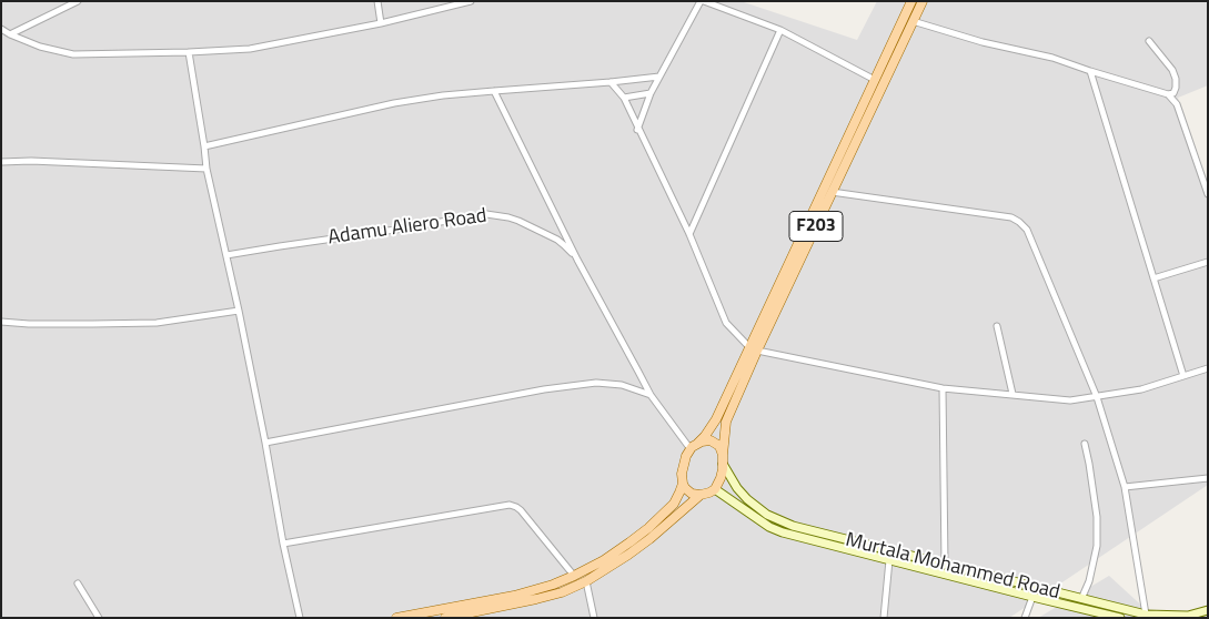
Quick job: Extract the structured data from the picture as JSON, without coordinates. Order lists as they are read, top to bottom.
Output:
{
  "streets": {
    "main road": ["F203", "Murtala Mohammed Road"],
    "street": ["Adamu Aliero Road"]
  },
  "crossings": [
    ["F203", "Murtala Mohammed Road"]
  ]
}
